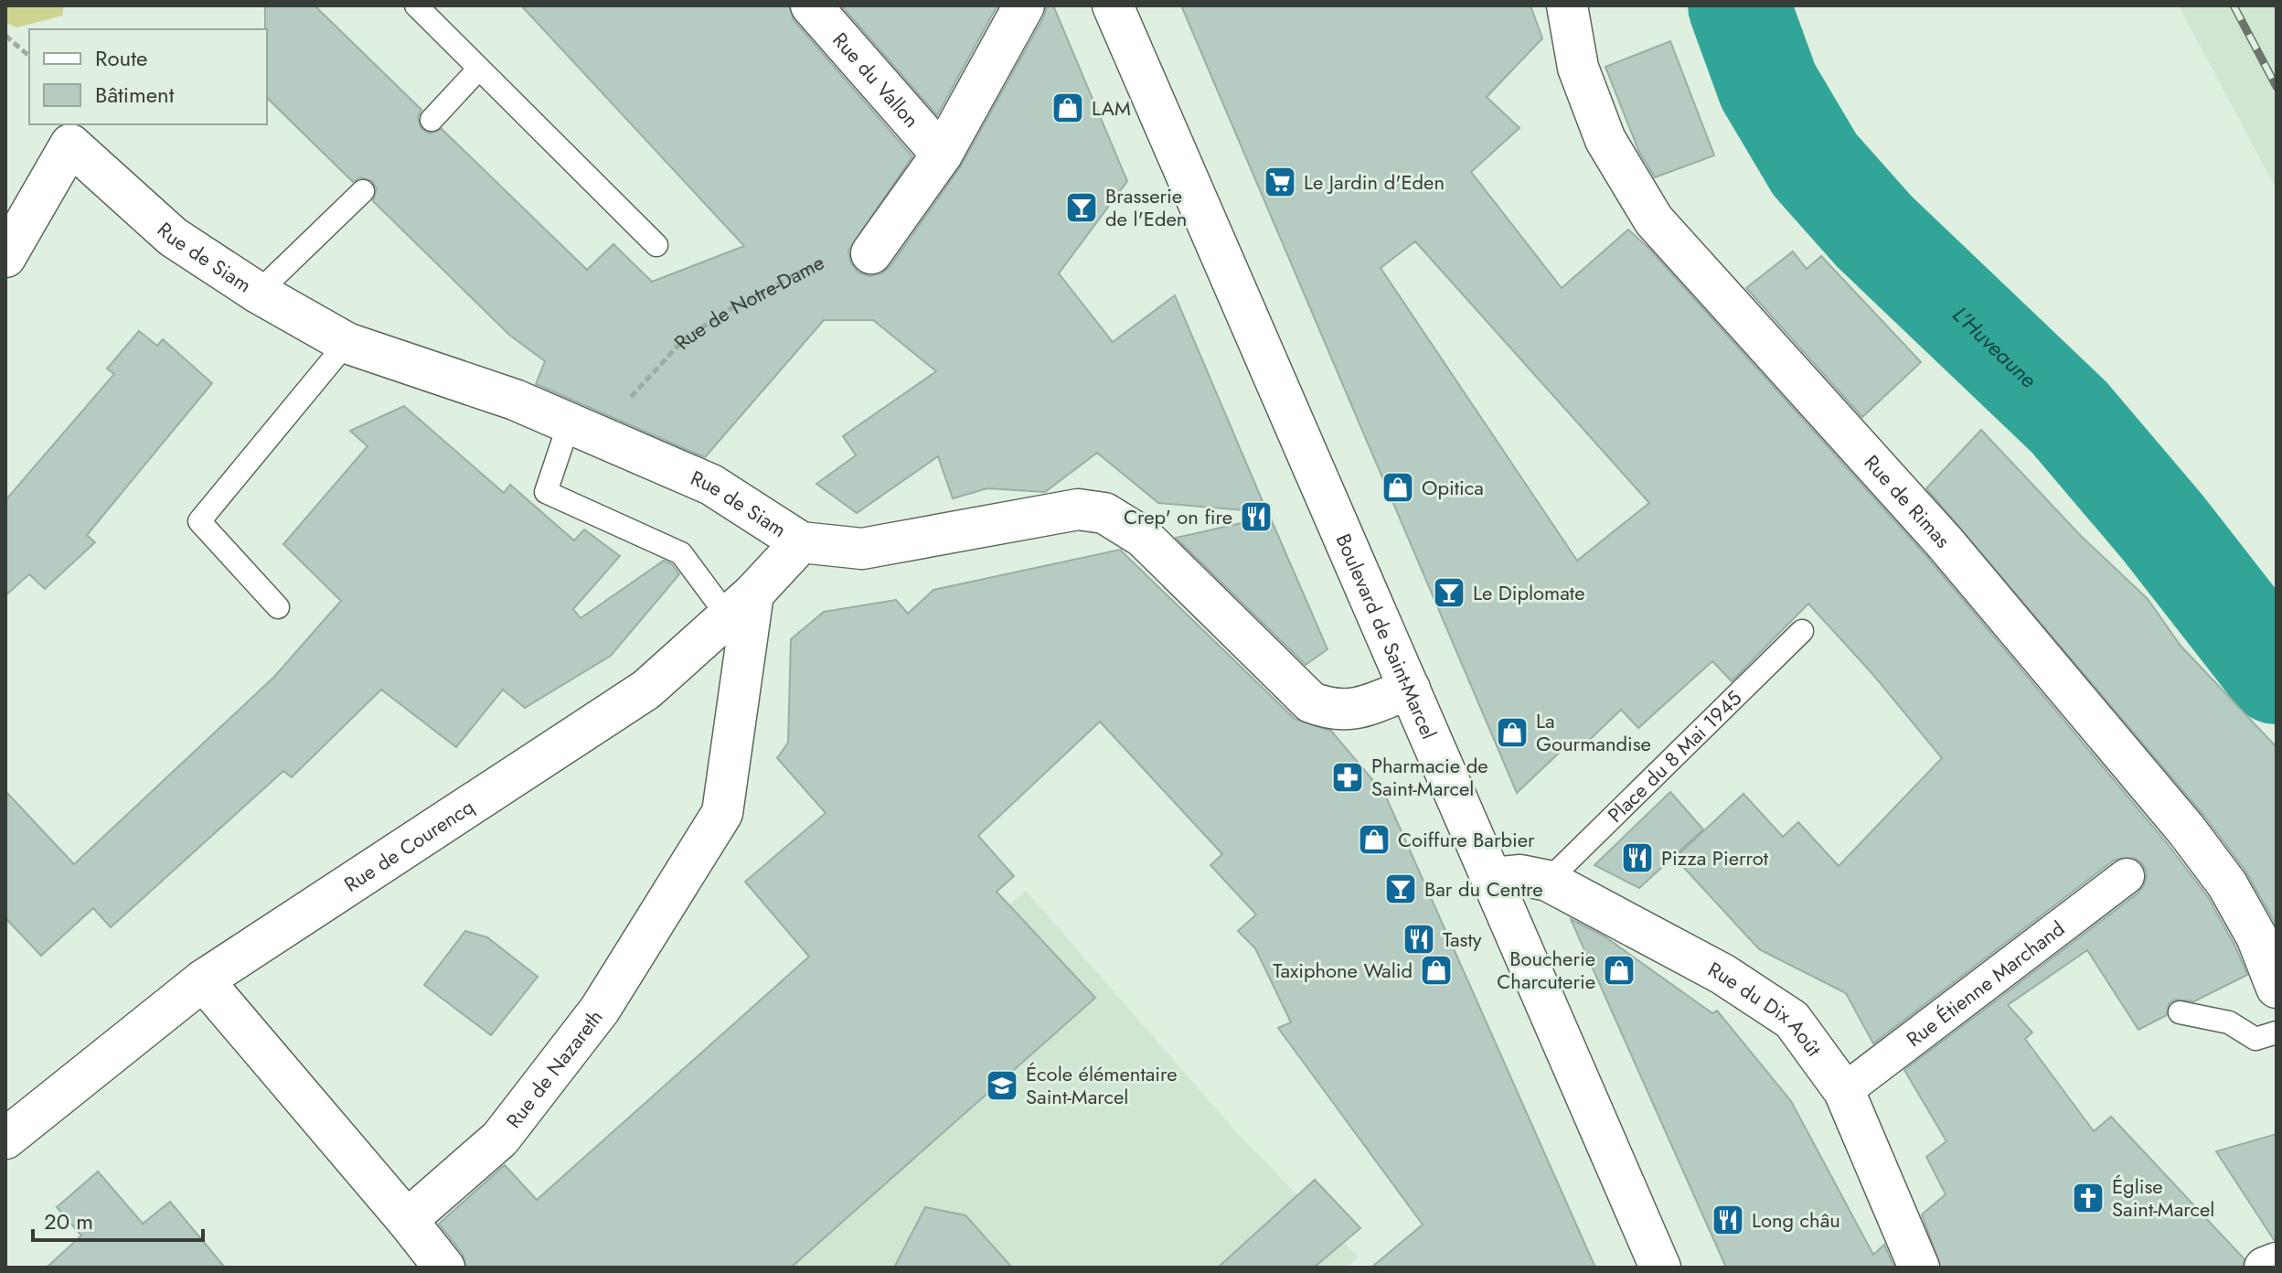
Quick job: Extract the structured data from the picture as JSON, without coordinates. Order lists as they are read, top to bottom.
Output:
{
  "streets": {
    "street": [
      "Rue du Vallon",
      "Rue de Siam",
      "Rue de Rimas",
      "Boulevard de Saint-Marcel",
      "Rue de Courencq",
      "Rue Étienne Marchand",
      "Rue du Dix Août",
      "Rue de Nazareth"
    ],
    "lane": ["Place du 8 Mai 1945"],
    "path": ["Rue de Notre-Dame"]
  },
  "crossings": [
    ["Rue de Siam", "Rue de Notre-Dame"],
    ["Rue de Siam", "Boulevard de Saint-Marcel"],
    ["Rue de Siam", "Rue de Courencq"],
    ["Boulevard de Saint-Marcel", "Rue du Dix Août"],
    ["Place du 8 Mai 1945", "Rue du Dix Août"],
    ["Rue de Courencq", "Rue de Nazareth"],
    ["Rue Étienne Marchand", "Rue du Dix Août"]
  ],
  "water": ["L'Huveaune"],
  "places": {
    "shop": [
      "LAM",
      "Opitica",
      "La Gourmandise",
      "Coiffure Barbier",
      "Taxiphone Walid",
      "Boucherie Charcuterie"
    ],
    "supermarket": ["Le Jardin d'Eden"],
    "bar": ["Brasserie de l'Eden", "Le Diplomate", "Bar du Centre"],
    "restaurant": [
      "Crep' on fire",
      "Pizza Pierrot",
      "Tasty",
      "Long châu"
    ],
    "pharmacy": ["Pharmacie de Saint-Marcel"],
    "school or university": ["École élémentaire Saint-Marcel"],
    "church": ["Église Saint-Marcel"]
  },
  "legend": ["Route", "Bâtiment"],
  "scale_bar": "20 m"
}
